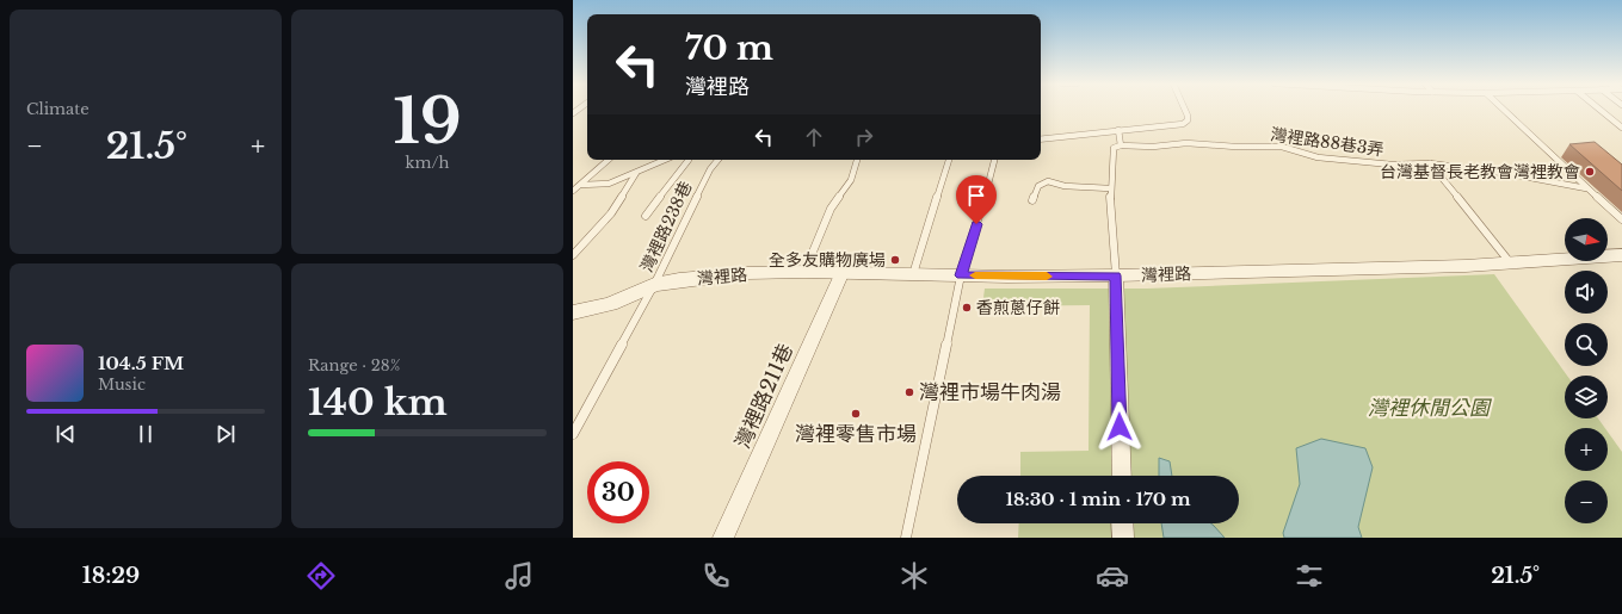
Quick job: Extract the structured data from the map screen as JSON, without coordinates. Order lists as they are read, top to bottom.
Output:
{
  "streets": {
    "street": ["灣裡路", "灣裡路211巷"],
    "lane": ["灣裡路88巷3弄", "灣裡路238巷"]
  },
  "crossings": [
    ["灣裡路238巷", "灣裡路"],
    ["灣裡路", "灣裡路211巷"]
  ],
  "parks": ["灣裡休閒公園"],
  "places": [
    "台灣基督長老教會灣裡教會",
    "全多友購物廣場",
    "香煎蔥仔餅",
    "灣裡市場牛肉湯",
    "灣裡零售市場"
  ],
  "north": "right",
  "page": {
    "tile": [
      "Climate",
      ["19", "km/h"],
      ["Range · 28%", "140 km"]
    ],
    "turn": ["70 m", "灣裡路"],
    "heat": ["−", "21.5°", "+"],
    "map_buttons": ["+", "−"],
    "song": ["104.5 FM", "Music"],
    "limit": "30",
    "trip": "18:30 · 1 min · 170 m",
    "tabs": ["18:29", "21.5°"]
  }
}
